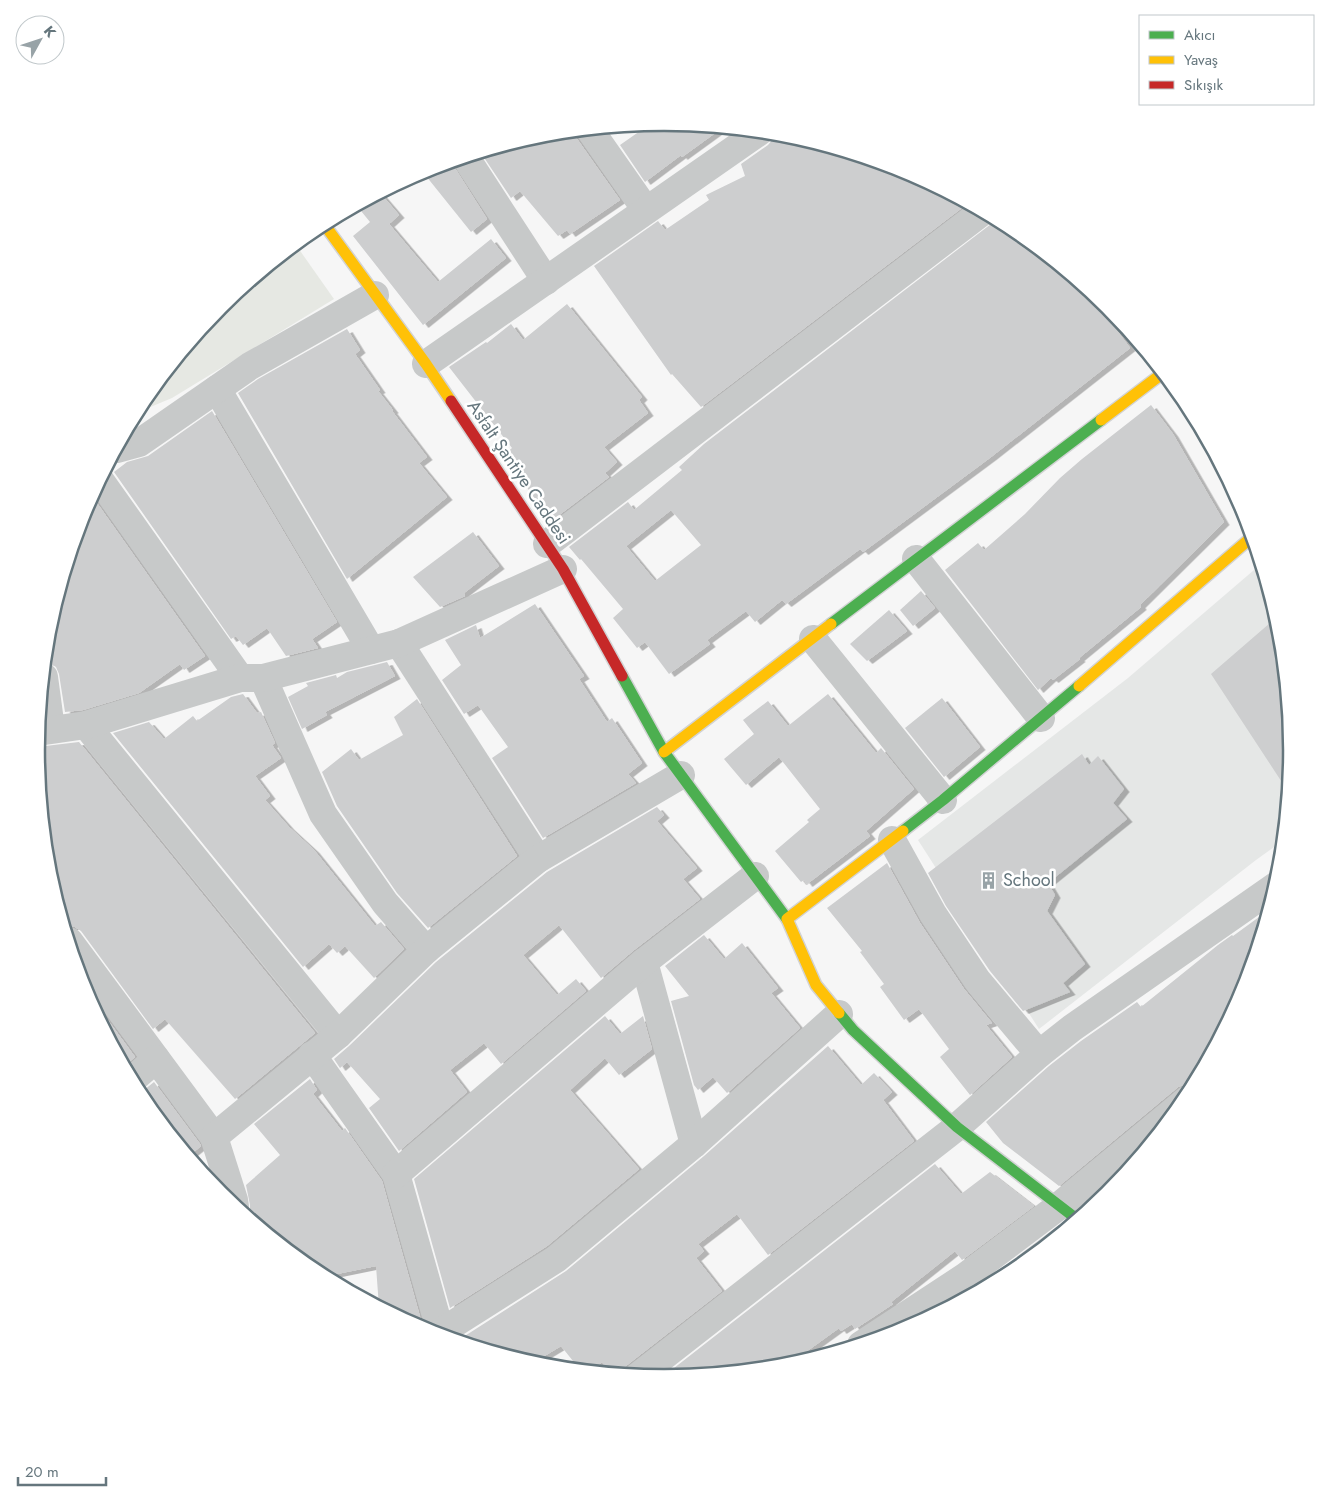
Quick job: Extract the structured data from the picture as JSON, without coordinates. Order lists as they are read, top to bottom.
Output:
{
  "streets": {
    "street": ["Asfalt Şantiye Caddesi"]
  },
  "places": {
    "building": ["School"]
  },
  "legend": ["Akıcı", "Yavaş", "Sıkışık"],
  "scale_bar": "20 m",
  "north": "top right"
}
